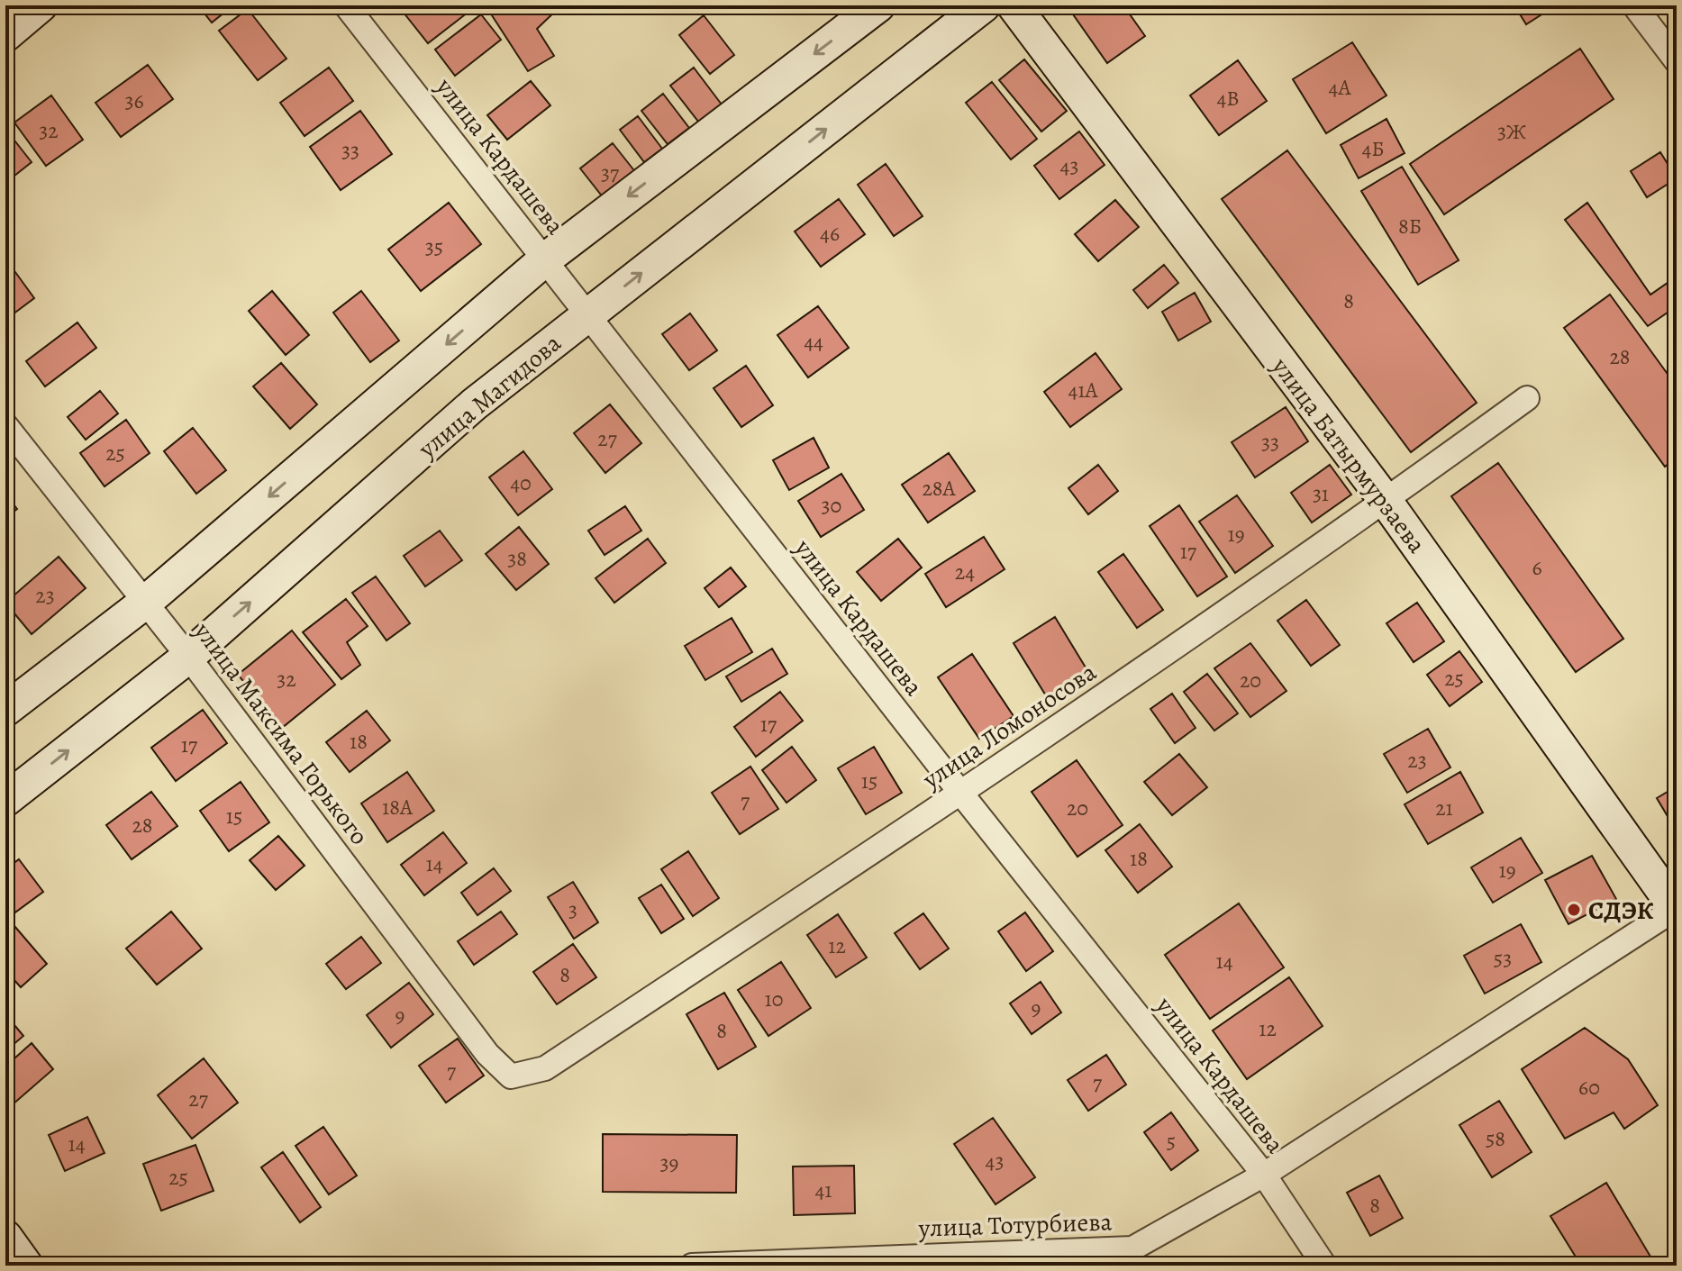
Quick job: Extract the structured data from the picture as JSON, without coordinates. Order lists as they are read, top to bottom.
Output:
{
  "streets": {
    "main road": ["улица Магидова", "улица Батырмурзаева"],
    "street": [
      "улица Кардашева",
      "улица Ломоносова",
      "улица Максима Горького",
      "улица Тотурбиева"
    ]
  },
  "crossings": [
    ["улица Кардашева", "улица Магидова"],
    ["улица Кардашева", "улица Ломоносова"],
    ["улица Кардашева", "улица Тотурбиева"],
    ["улица Магидова", "улица Максима Горького"],
    ["улица Батырмурзаева", "улица Ломоносова"],
    ["улица Батырмурзаева", "улица Тотурбиева"],
    ["улица Ломоносова", "улица Максима Горького"]
  ],
  "places": ["СДЭК"],
  "house_numbers": [
    "4А",
    "4В",
    "36",
    "32",
    "3Ж",
    "4Б",
    "33",
    "43",
    "37",
    "8Б",
    "46",
    "35",
    "8",
    "44",
    "28",
    "41А",
    "27",
    "33",
    "25",
    "40",
    "28А",
    "31",
    "30",
    "19",
    "17",
    "38",
    "6",
    "24",
    "23",
    "25",
    "32",
    "20",
    "17",
    "18",
    "17",
    "23",
    "15",
    "7",
    "18А",
    "20",
    "21",
    "15",
    "28",
    "18",
    "14",
    "19",
    "3",
    "12",
    "53",
    "14",
    "8",
    "10",
    "9",
    "9",
    "12",
    "8",
    "7",
    "7",
    "60",
    "27",
    "58",
    "5",
    "14",
    "43",
    "39",
    "25",
    "41",
    "8"
  ]
}
